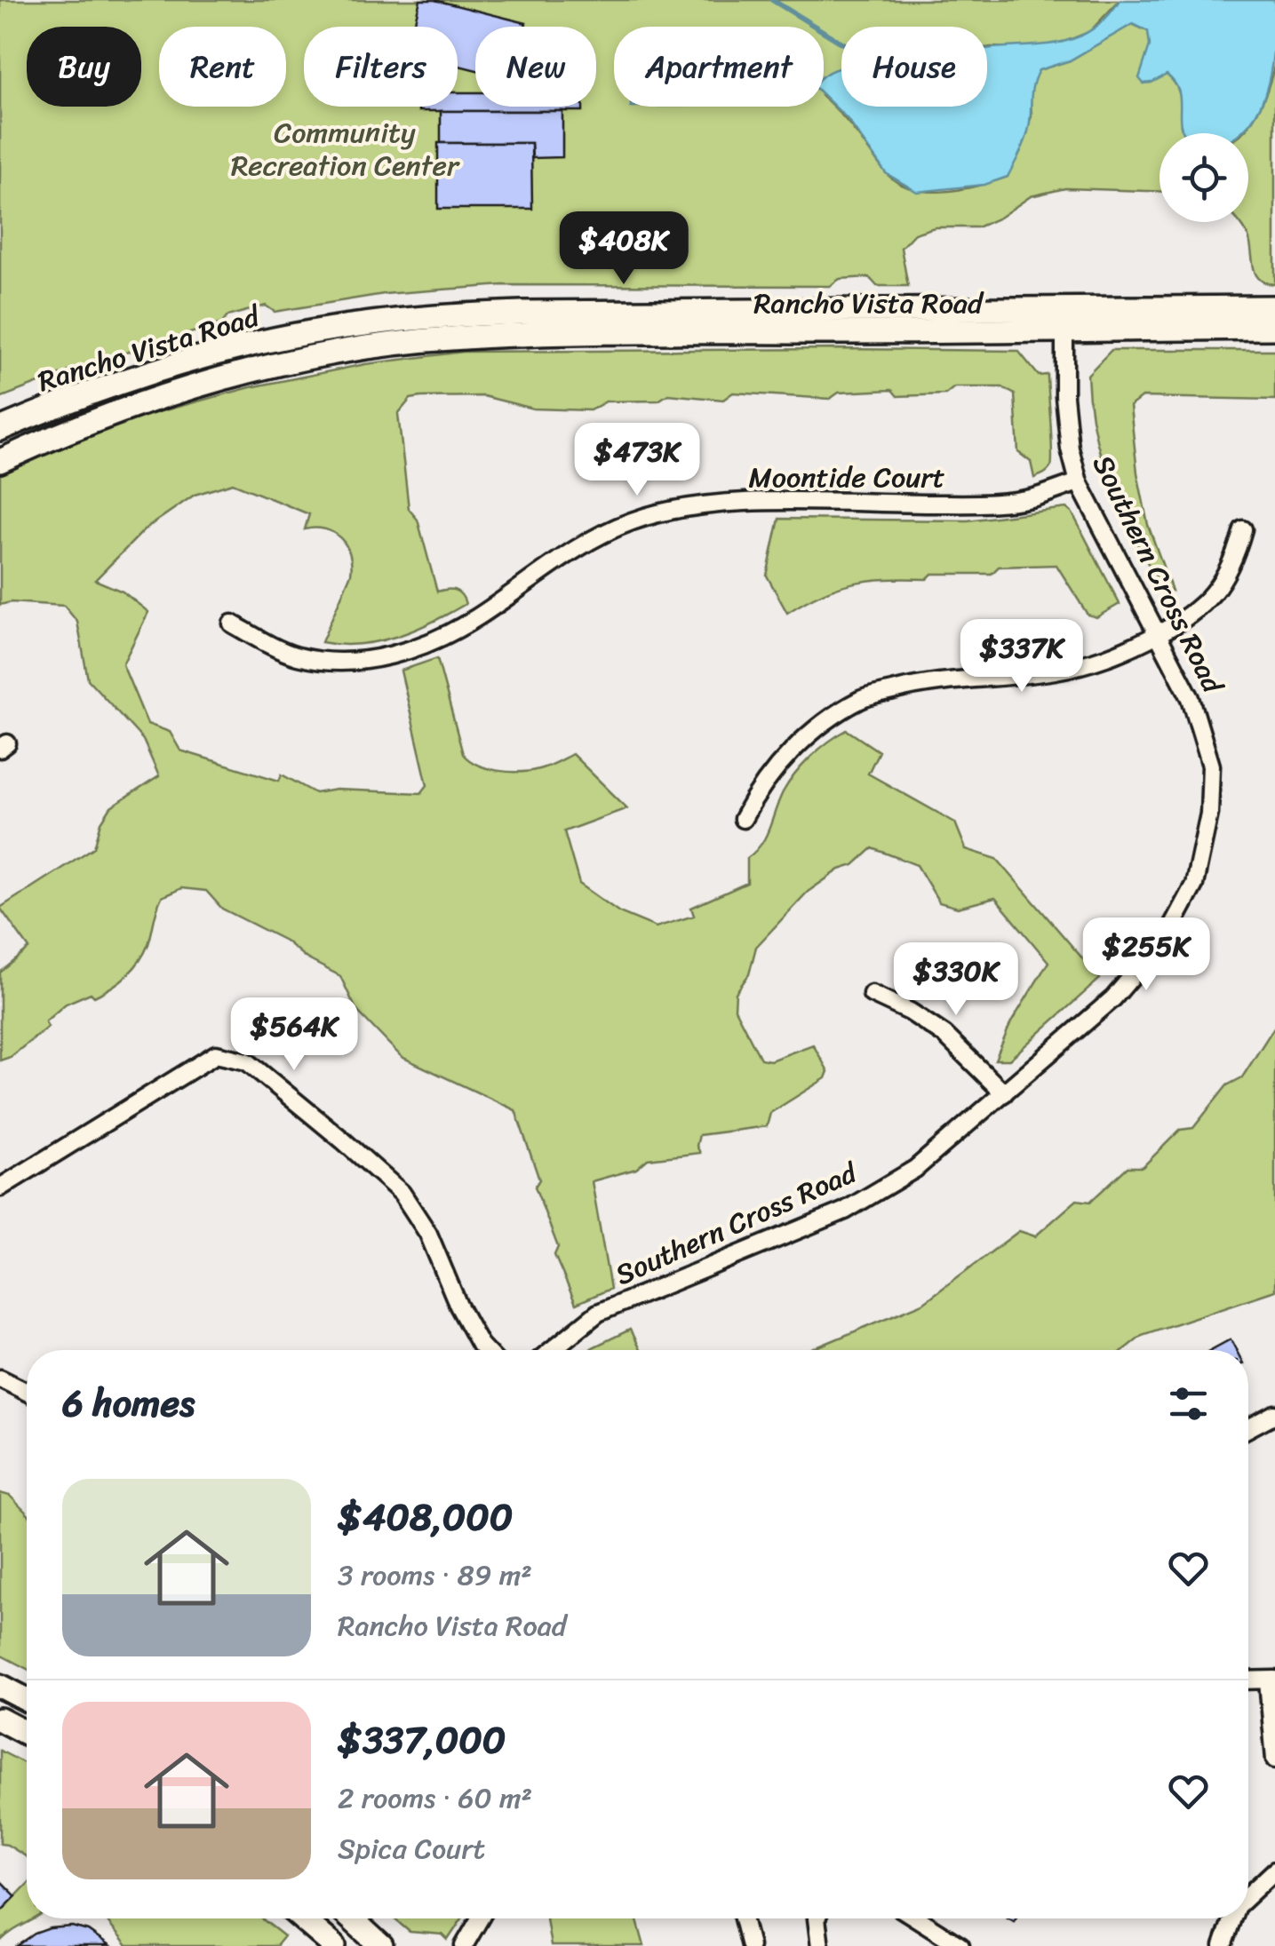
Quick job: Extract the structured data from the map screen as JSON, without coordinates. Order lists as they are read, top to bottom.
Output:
{
  "streets": {
    "main road": ["Rancho Vista Road"],
    "street": ["Moontide Court", "Southern Cross Road"]
  },
  "crossings": [
    ["Rancho Vista Road", "Southern Cross Road"],
    ["Moontide Court", "Southern Cross Road"]
  ],
  "parks": ["Community Recreation Center"],
  "page": {
    "chip": [
      "Buy",
      "Rent",
      "Filters",
      "New",
      "Apartment",
      "House"
    ],
    "price": [
      "$408K",
      "$473K",
      "$337K",
      "$255K",
      "$330K",
      "$564K"
    ],
    "heading": "6 homes",
    "list": [
      {
        "name": "$408,000",
        "note": "3 rooms · 89 m² · Rancho Vista Road"
      },
      {
        "name": "$337,000",
        "note": "2 rooms · 60 m² · Spica Court"
      }
    ]
  }
}
